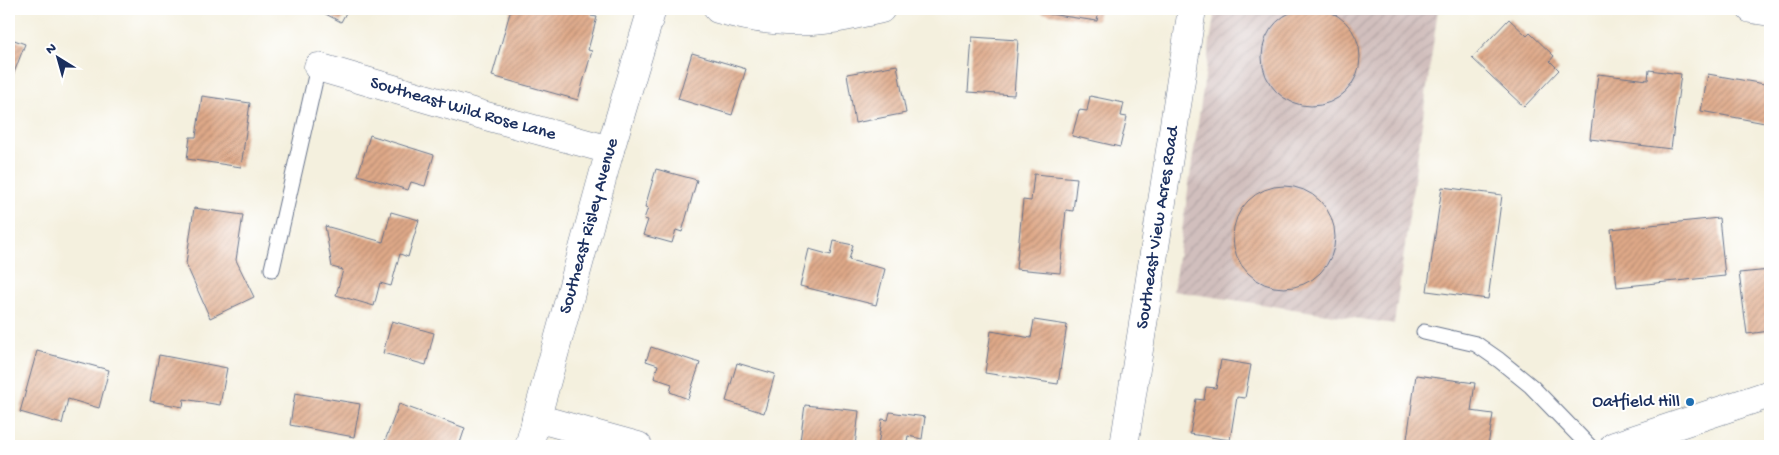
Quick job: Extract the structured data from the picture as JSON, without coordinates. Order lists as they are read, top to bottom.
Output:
{
  "streets": {
    "street": ["Southeast Wild Rose Lane", "Southeast Risley Avenue", "Southeast View Acres Road"]
  },
  "crossings": [
    ["Southeast Wild Rose Lane", "Southeast Risley Avenue"]
  ],
  "places": ["Oatfield Hill"],
  "north": "top left"
}
